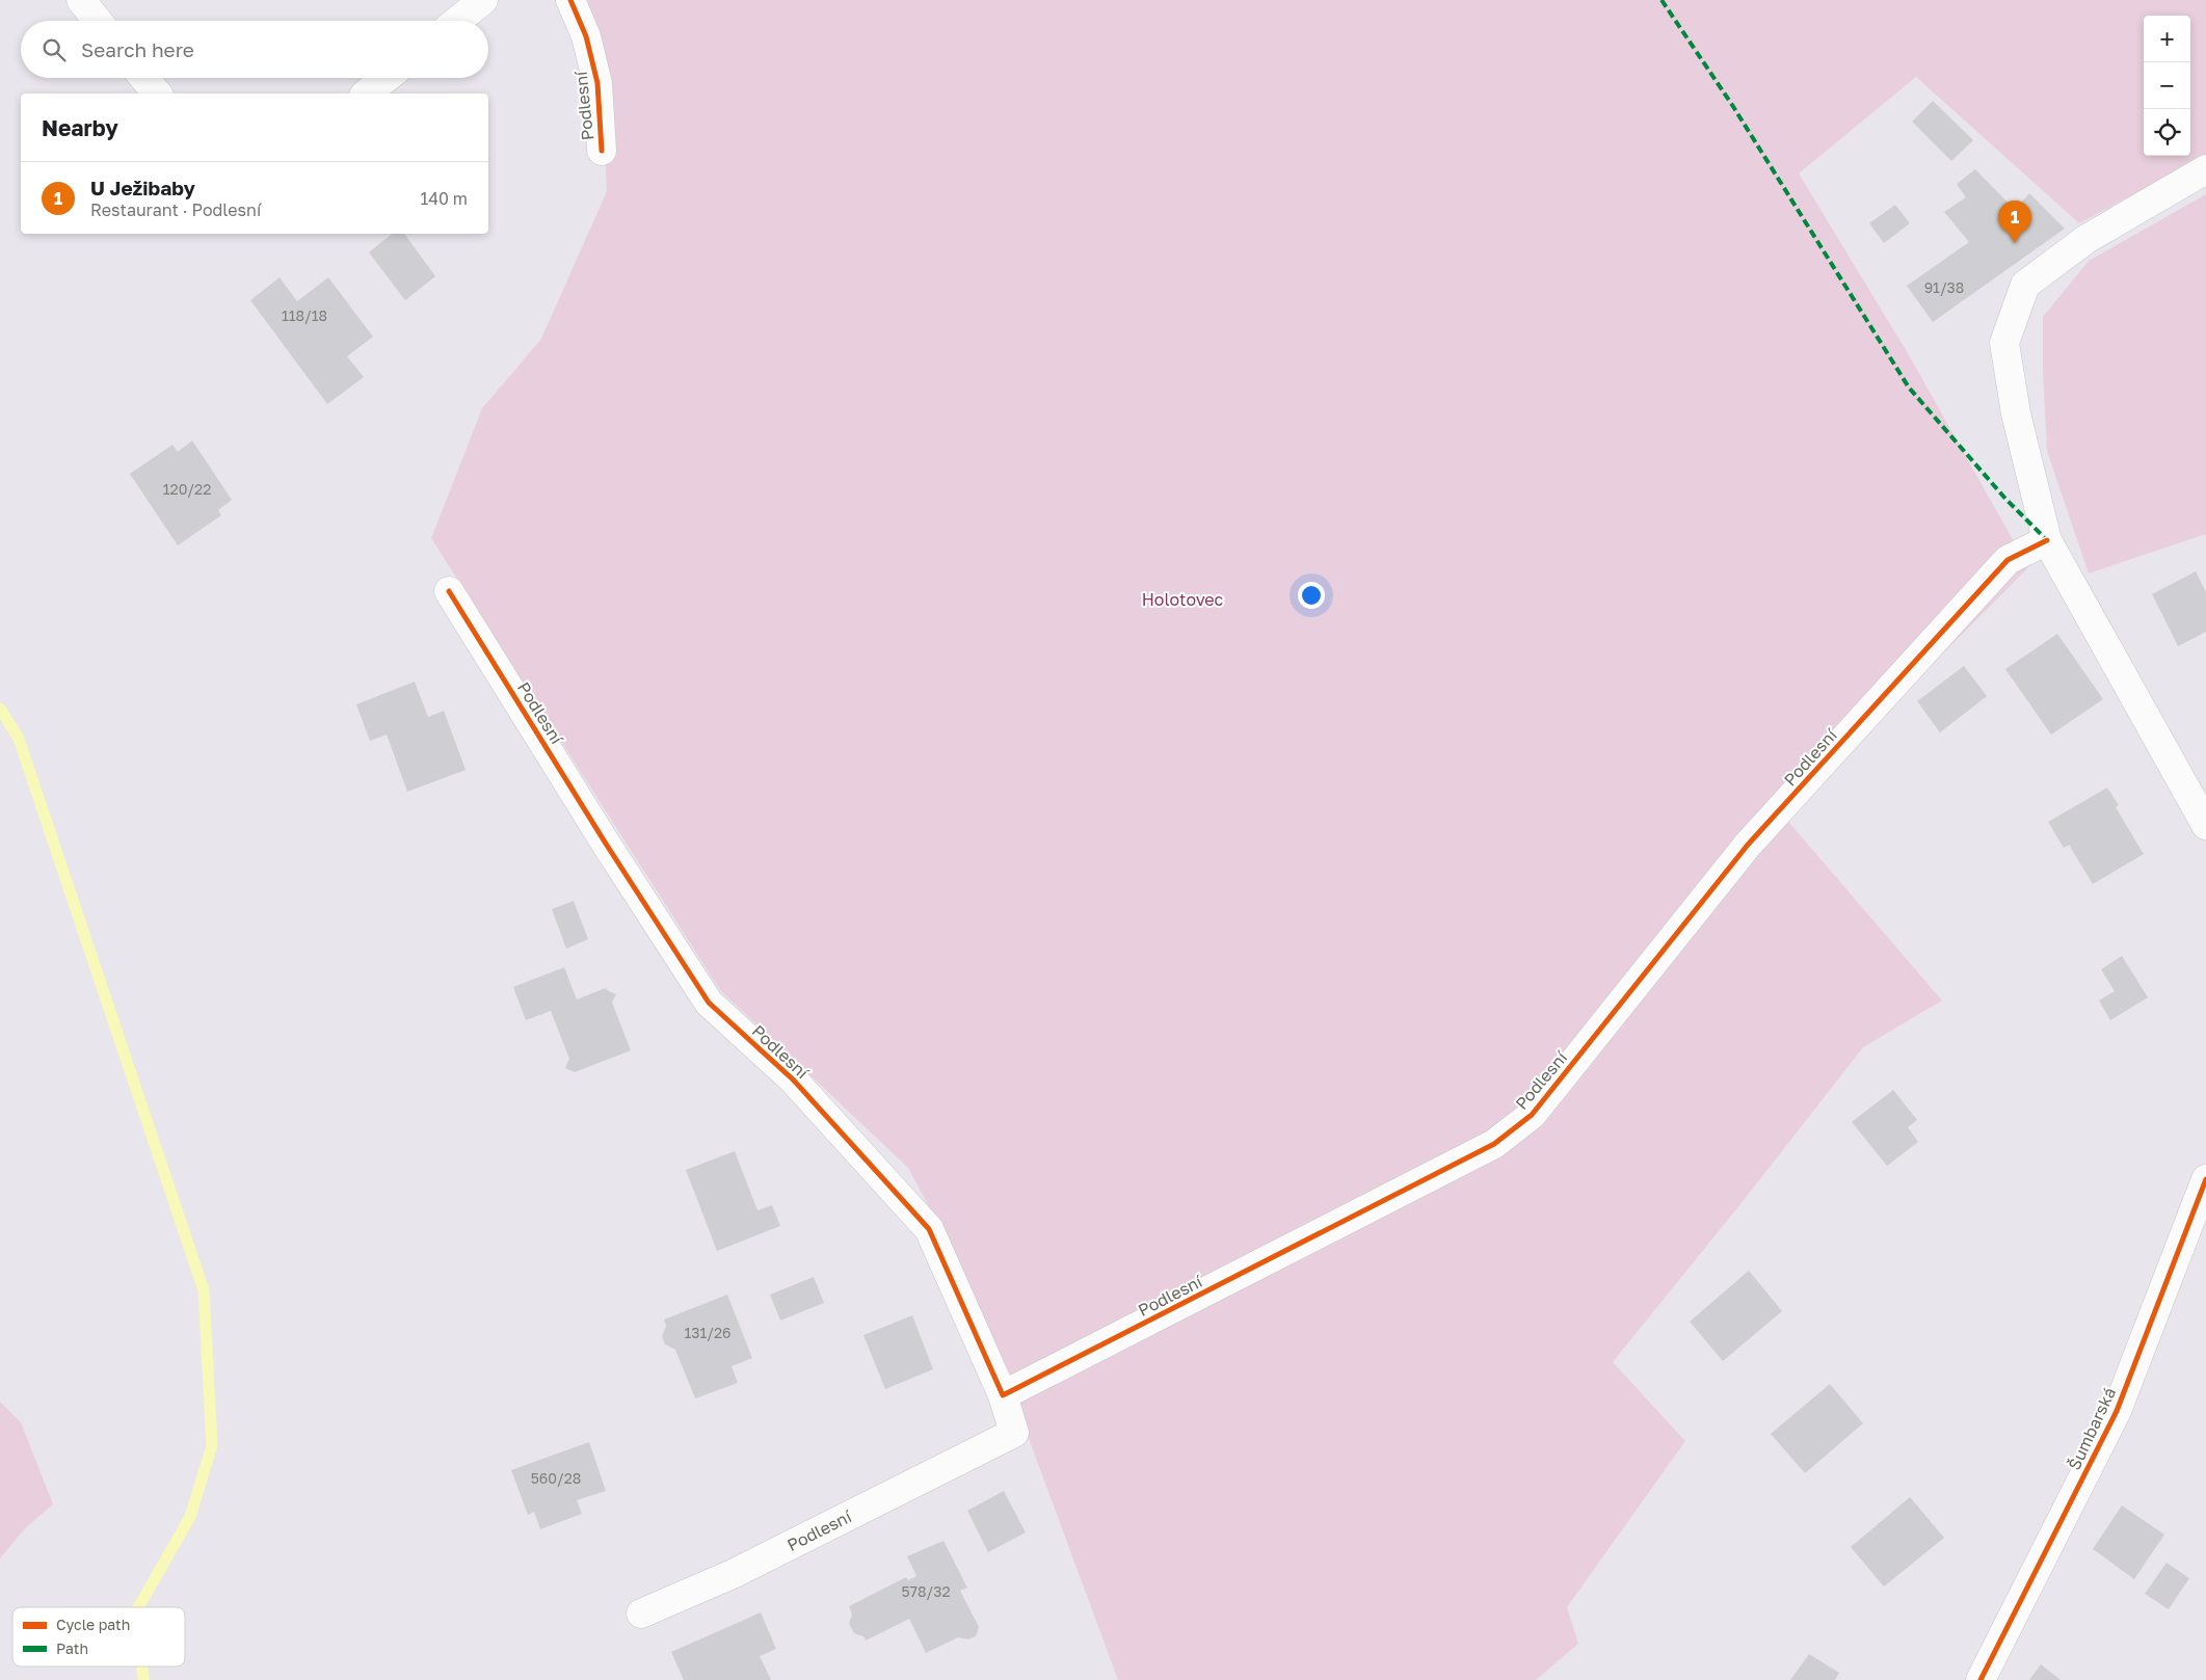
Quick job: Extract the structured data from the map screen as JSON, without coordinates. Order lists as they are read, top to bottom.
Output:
{
  "streets": {
    "street": ["Podlesní", "Šumbarská"]
  },
  "parks": ["Holotovec"],
  "house_numbers": [
    "91/38",
    "118/18",
    "120/22",
    "131/26",
    "560/28",
    "578/32"
  ],
  "legend": ["Cycle path", "Path"],
  "page": {
    "map_buttons": ["+", "−"],
    "search": "Search here",
    "heading": "Nearby",
    "list": [
      {
        "mark": "1",
        "name": "U Ježibaby",
        "note": "Restaurant · Podlesní",
        "value": "140 m"
      }
    ],
    "pins": "1"
  }
}
